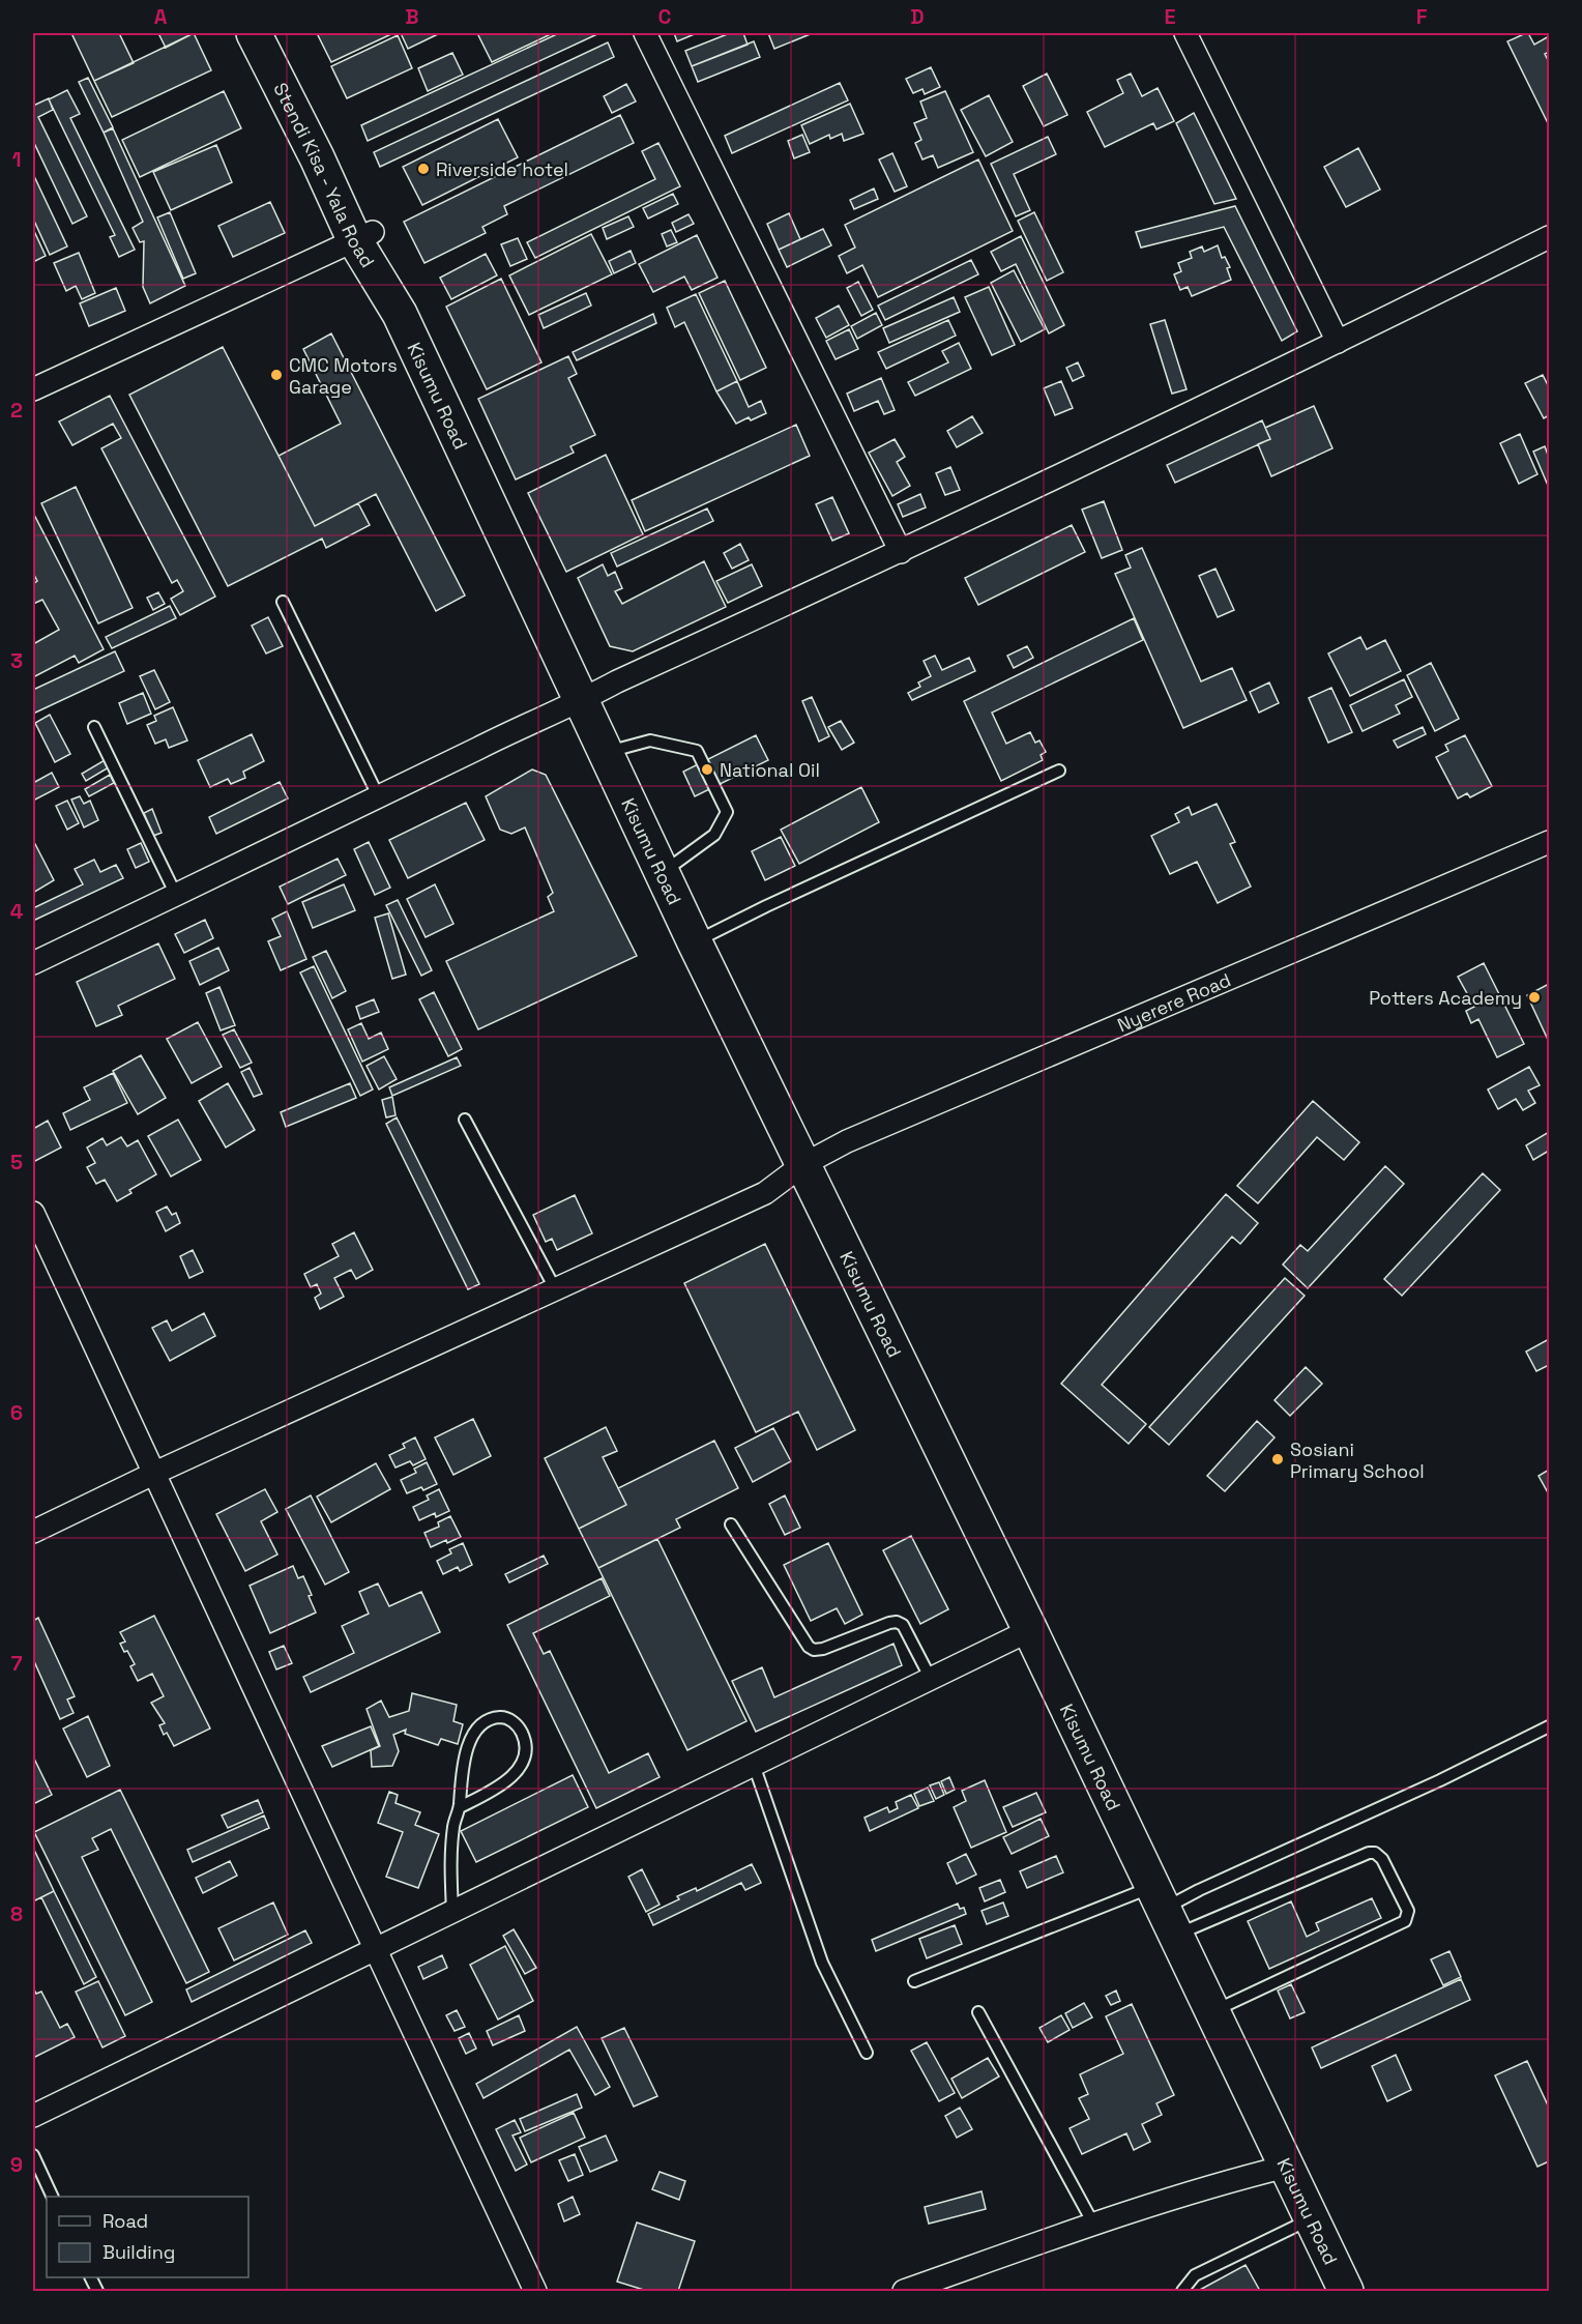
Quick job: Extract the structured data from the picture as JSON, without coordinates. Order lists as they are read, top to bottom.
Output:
{
  "streets": {
    "highway": ["Stendi Kisa - Yala Road", "Kisumu Road"],
    "street": ["Nyerere Road"]
  },
  "crossings": [
    ["Stendi Kisa - Yala Road", "Kisumu Road"],
    ["Kisumu Road", "Nyerere Road"]
  ],
  "places": [
    "Riverside hotel",
    "CMC Motors Garage",
    "National Oil",
    "Potters Academy",
    "Sosiani Primary School"
  ],
  "legend": ["Road", "Building"],
  "grid": {
    "columns": [
      "A",
      "B",
      "C",
      "D",
      "E",
      "F"
    ],
    "rows": [
      "1",
      "2",
      "3",
      "4",
      "5",
      "6",
      "7",
      "8",
      "9"
    ]
  }
}
